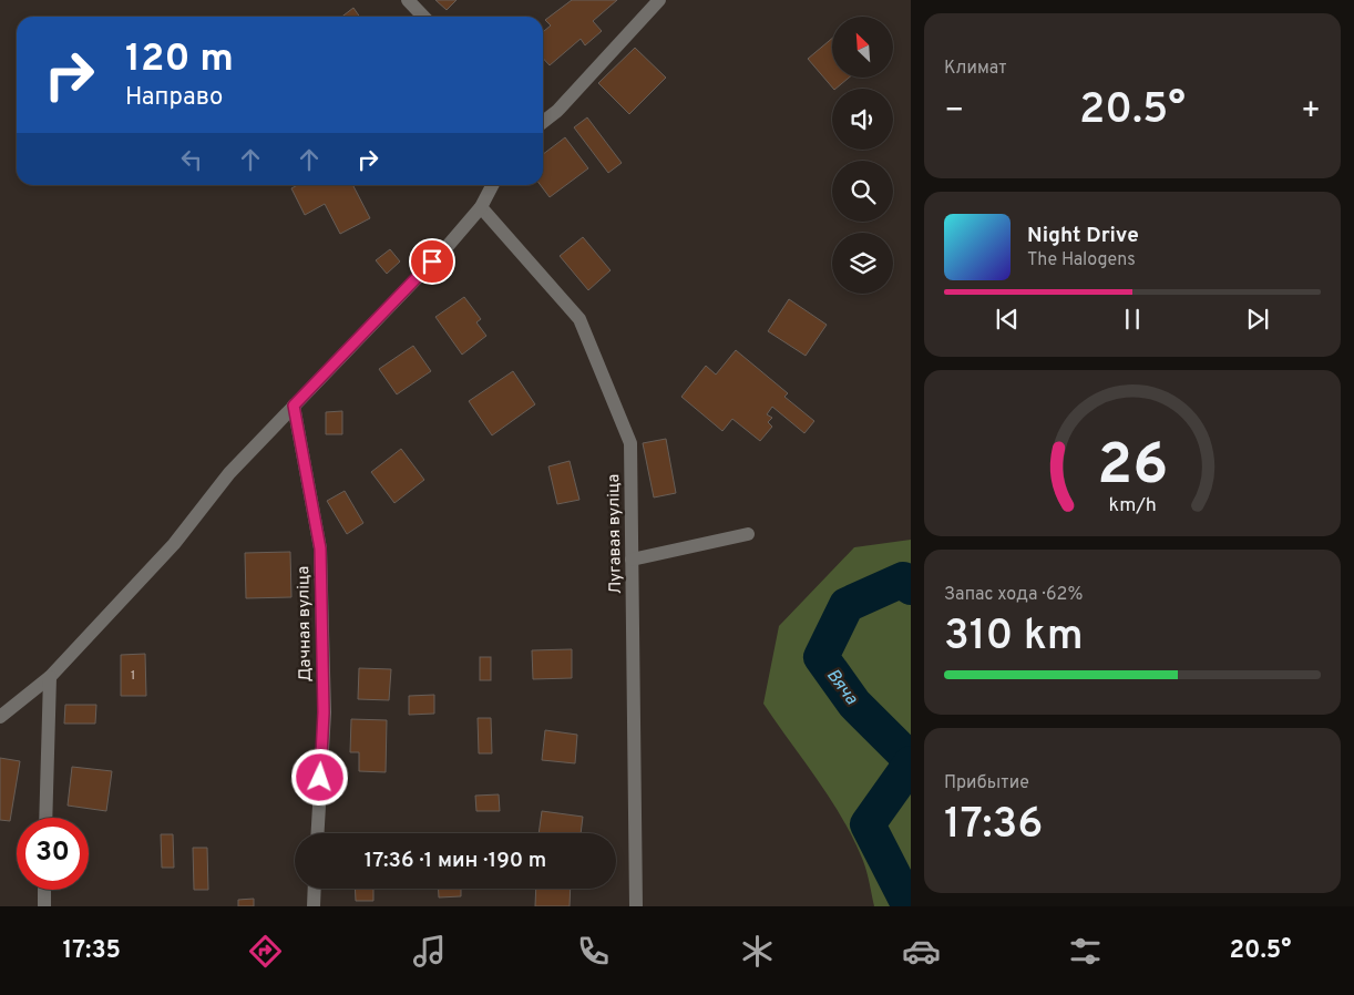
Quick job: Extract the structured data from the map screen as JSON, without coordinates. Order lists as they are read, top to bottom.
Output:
{
  "streets": {
    "street": ["Лугавая вуліца", "Дачная вуліца"]
  },
  "water": ["Вяча"],
  "house_numbers": ["1"],
  "north": "top left",
  "page": {
    "tile": [
      "Климат",
      ["Запас хода · 62%", "310 km"],
      ["Прибытие", "17:36"]
    ],
    "turn": ["120 m", "Направо"],
    "heat": ["−", "20.5°", "+"],
    "song": ["Night Drive", "The Halogens"],
    "limit": "30",
    "trip": "17:36 · 1 мин · 190 m",
    "tabs": ["17:35", "20.5°"],
    "gauge": ["26", "km/h"]
  }
}
